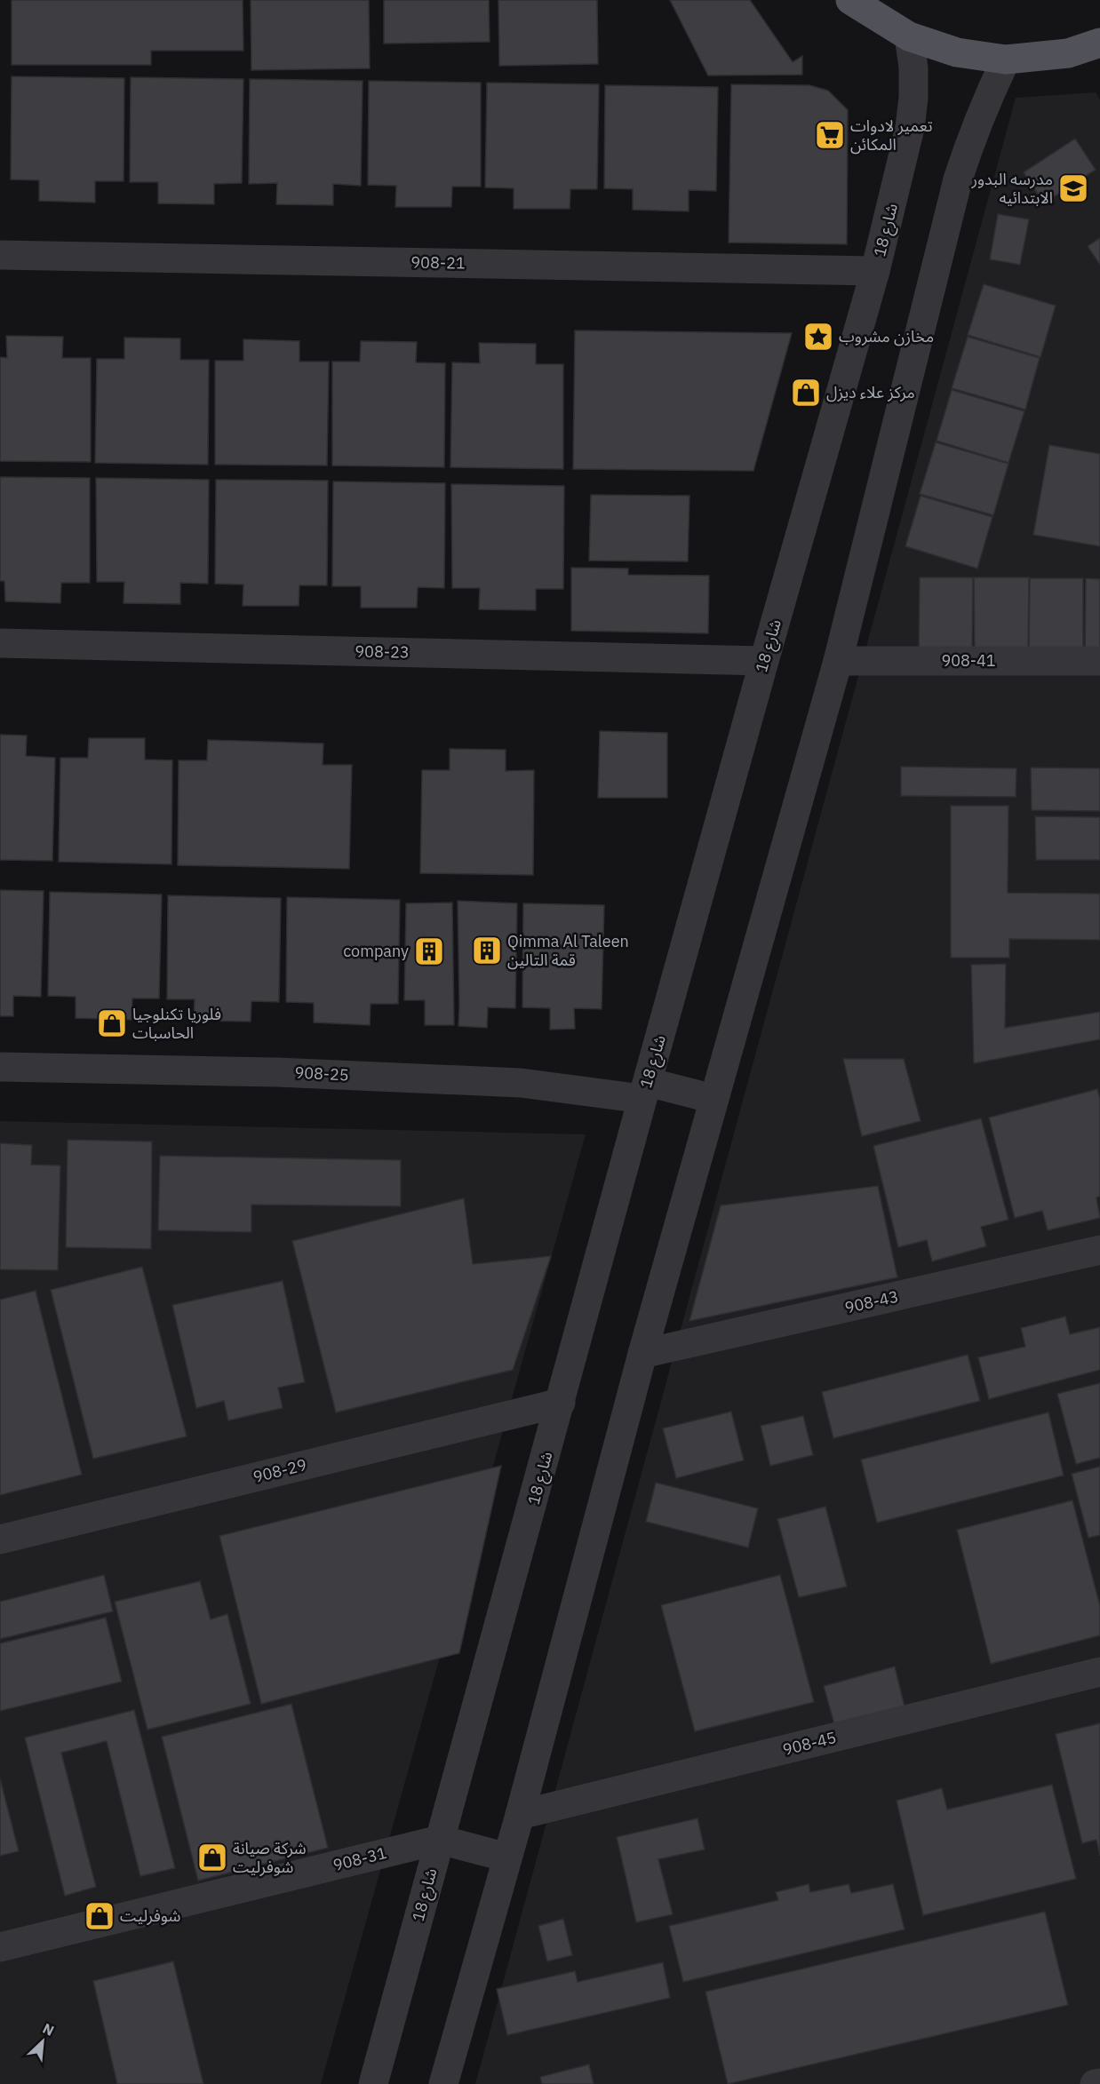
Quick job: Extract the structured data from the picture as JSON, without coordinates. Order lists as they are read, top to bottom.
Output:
{
  "streets": {
    "street": [
      "شارع 18",
      "908-21",
      "908-23",
      "908-41",
      "908-25",
      "908-43",
      "908-29",
      "908-45",
      "908-31"
    ]
  },
  "crossings": [
    ["شارع 18", "908-21"],
    ["شارع 18", "908-23"],
    ["شارع 18", "908-25"],
    ["شارع 18", "908-29"],
    ["شارع 18", "908-31"]
  ],
  "places": {
    "supermarket": ["تعمير لادوات المكائن"],
    "school or university": ["مدرسه البدور الابتدائيه"],
    "place": ["مخازن مشروب"],
    "shop": [
      "مركز علاء ديزل",
      "فلوريا تكنلوجيا الحاسبات",
      "شركة صيانة شوفرليت",
      "شوفرليت"
    ],
    "building": ["Qimma Al Taleen قمة التالين", "company"]
  },
  "north": "top right"
}
